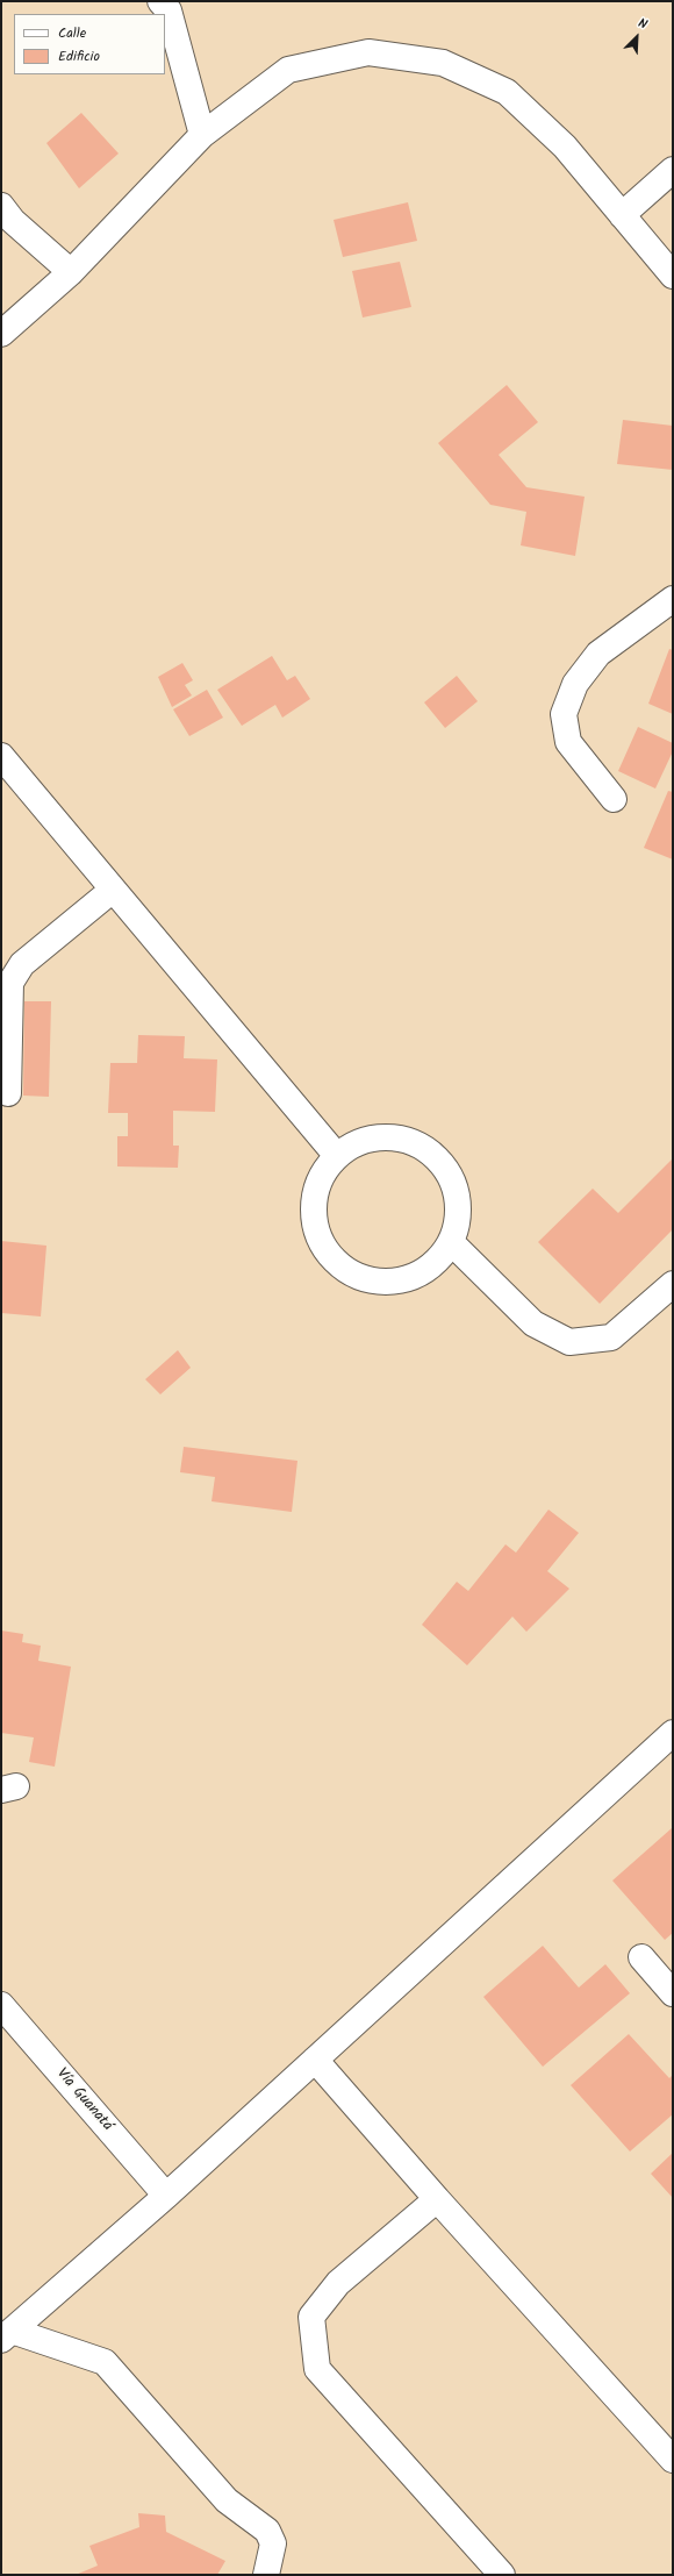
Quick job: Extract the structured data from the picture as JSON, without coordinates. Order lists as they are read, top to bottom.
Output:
{
  "streets": {
    "street": ["Vía Guanatá"]
  },
  "legend": ["Calle", "Edificio"],
  "north": "top right"
}
